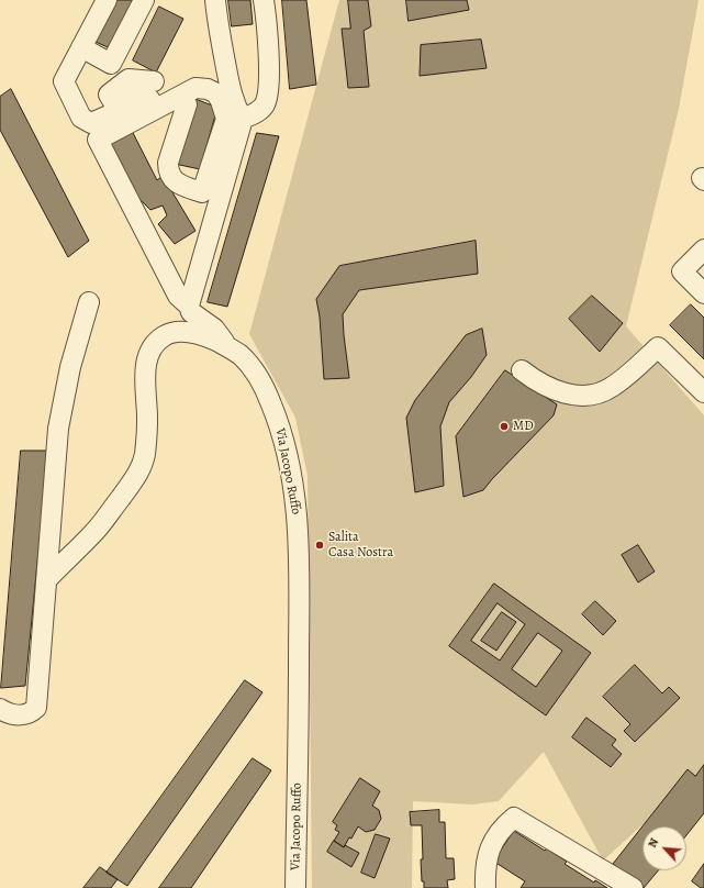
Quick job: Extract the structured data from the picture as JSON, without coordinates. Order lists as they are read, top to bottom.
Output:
{
  "streets": {
    "street": ["Via Jacopo Ruffo"]
  },
  "places": ["MD", "Salita Casa Nostra"],
  "north": "top left"
}
